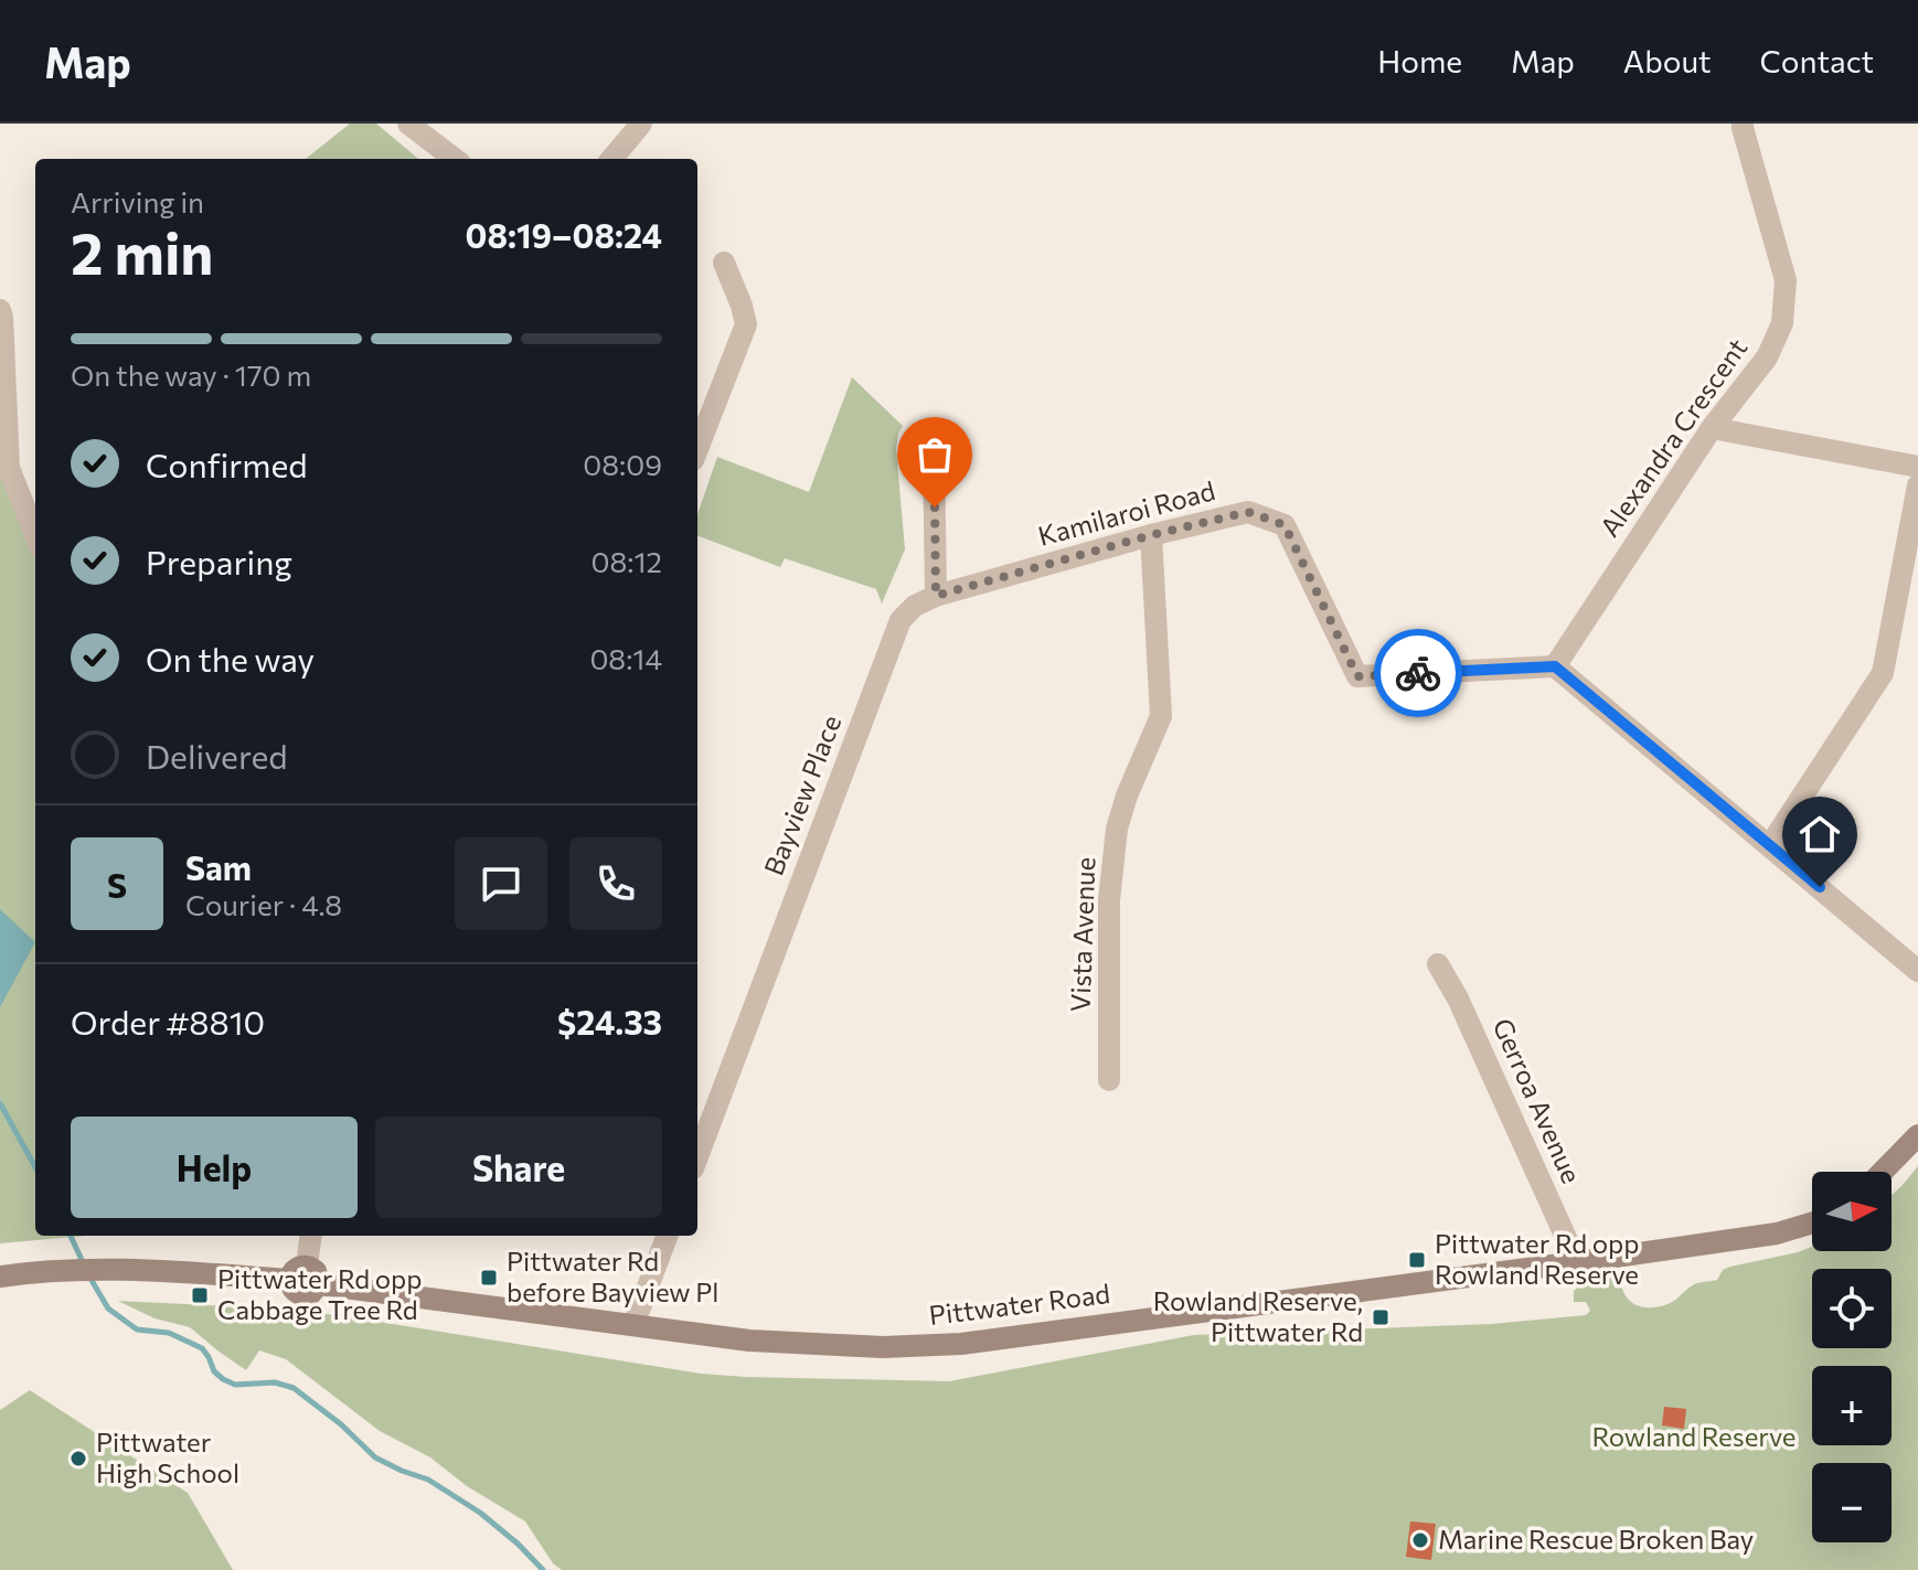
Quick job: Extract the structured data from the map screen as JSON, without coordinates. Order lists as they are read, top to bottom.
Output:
{
  "streets": {
    "main road": ["Pittwater Road"],
    "street": [
      "Alexandra Crescent",
      "Kamilaroi Road",
      "Bayview Place",
      "Vista Avenue",
      "Gerroa Avenue"
    ]
  },
  "crossings": [
    ["Alexandra Crescent", "Kamilaroi Road"],
    ["Kamilaroi Road", "Bayview Place"],
    ["Kamilaroi Road", "Vista Avenue"],
    ["Gerroa Avenue", "Pittwater Road"]
  ],
  "parks": ["Rowland Reserve"],
  "places": {
    "transit": [
      "Pittwater Rd opp Rowland Reserve",
      "Pittwater Rd before Bayview Pl",
      "Pittwater Rd opp Cabbage Tree Rd",
      "Rowland Reserve, Pittwater Rd"
    ],
    "other": ["Pittwater High School", "Marine Rescue Broken Bay"]
  },
  "north": "right",
  "page": {
    "header": "Map",
    "nav": [
      "Home",
      "Map",
      "About",
      "Contact"
    ],
    "heading": ["2 min", "Arriving in", "08:19–08:24"],
    "panel": [
      "Sam",
      "Courier · 4.8",
      "Order #8810",
      "$24.33"
    ],
    "bar": "On the way · 170 m",
    "list": [
      ["Confirmed", "08:09"],
      ["Preparing", "08:12"],
      ["On the way", "08:14"],
      "Delivered"
    ],
    "round": "S",
    "buttons": ["Help", "Share"],
    "map_buttons": ["+", "−"]
  }
}
